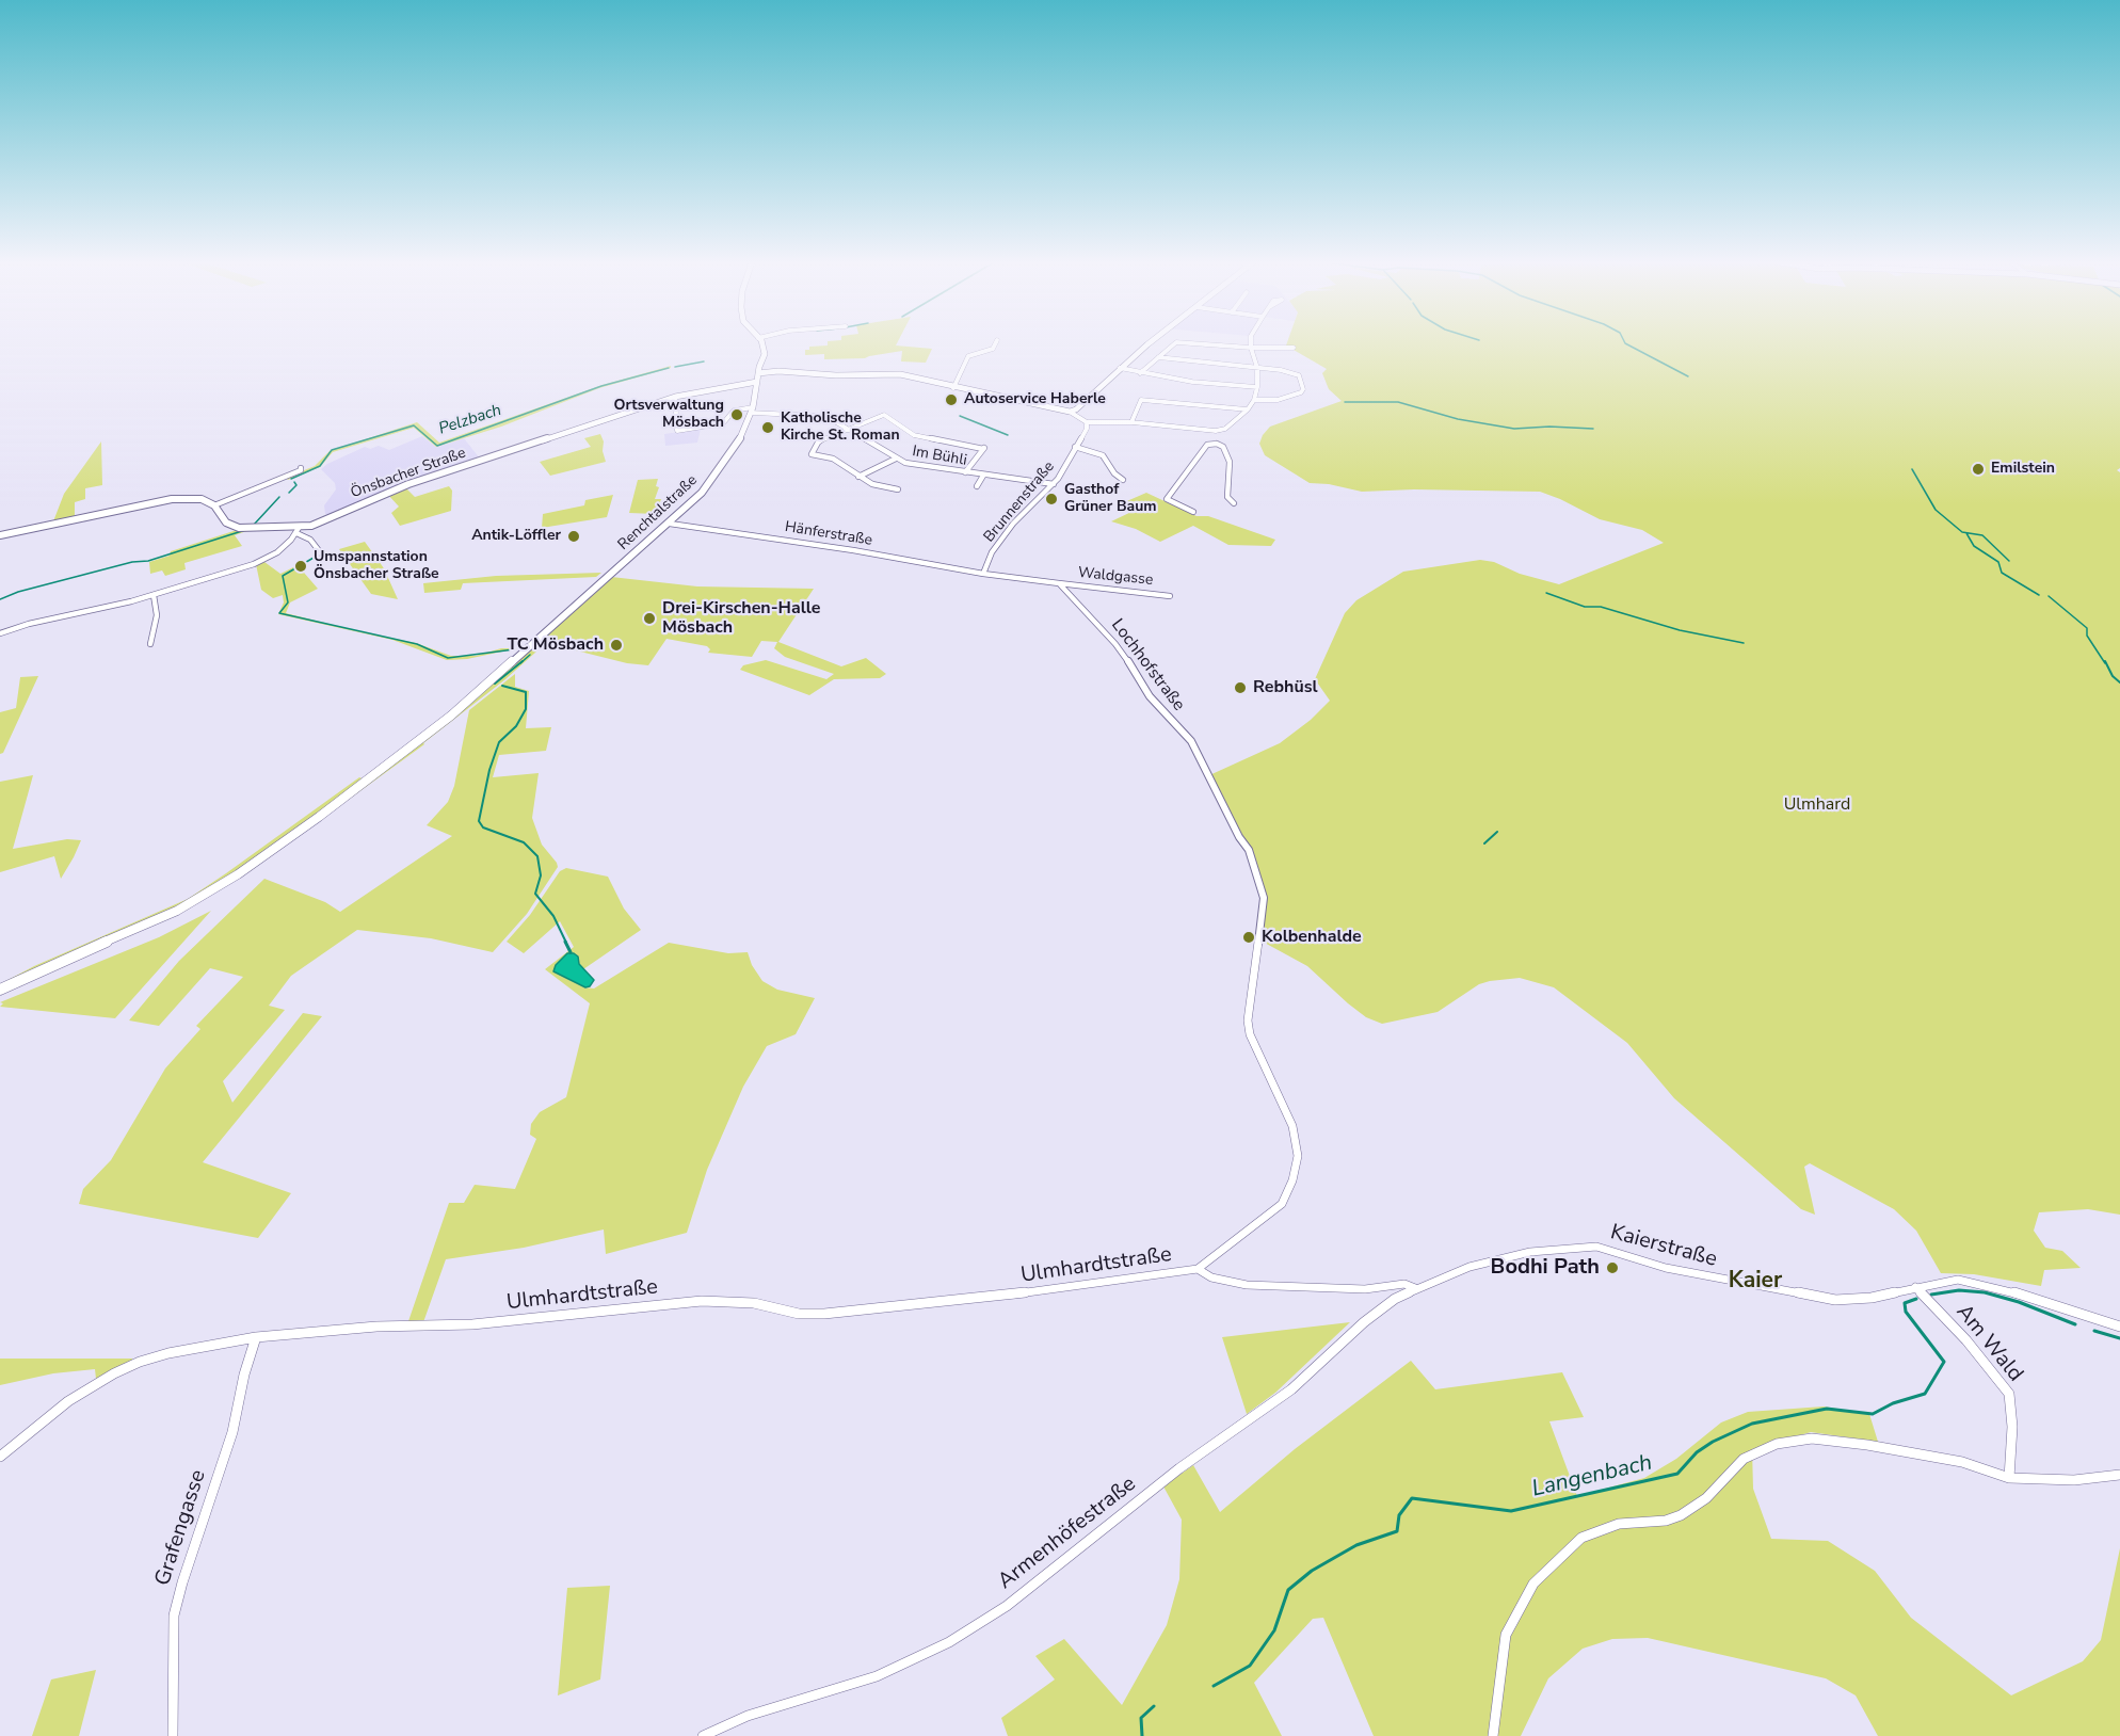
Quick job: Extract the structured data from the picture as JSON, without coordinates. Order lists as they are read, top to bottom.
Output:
{
  "streets": {
    "street": [
      "Im Bühli",
      "Önsbacher Straße",
      "Brunnenstraße",
      "Renchtalstraße",
      "Hänferstraße",
      "Waldgasse",
      "Lochhofstraße",
      "Kaierstraße",
      "Ulmhardtstraße",
      "Am Wald",
      "Grafengasse",
      "Armenhöfestraße"
    ]
  },
  "crossings": [
    ["Im Bühli", "Brunnenstraße"],
    ["Im Bühli", "Renchtalstraße"],
    ["Önsbacher Straße", "Renchtalstraße"],
    ["Brunnenstraße", "Hänferstraße"],
    ["Renchtalstraße", "Hänferstraße"],
    ["Waldgasse", "Lochhofstraße"],
    ["Lochhofstraße", "Kaierstraße"],
    ["Lochhofstraße", "Ulmhardtstraße"],
    ["Kaierstraße", "Ulmhardtstraße"],
    ["Kaierstraße", "Am Wald"],
    ["Kaierstraße", "Armenhöfestraße"],
    ["Ulmhardtstraße", "Grafengasse"]
  ],
  "districts": ["Kaier"],
  "water": ["Pelzbach", "Langenbach"],
  "parks": ["Ulmhard"],
  "places": [
    "Autoservice Haberle",
    "Ortsverwaltung Mösbach",
    "Katholische Kirche St. Roman",
    "Emilstein",
    "Gasthof Grüner Baum",
    "Antik-Löffler",
    "Umspannstation Önsbacher Straße",
    "Drei-Kirschen-Halle Mösbach",
    "TC Mösbach",
    "Rebhüsl",
    "Kolbenhalde",
    "Bodhi Path"
  ]
}
